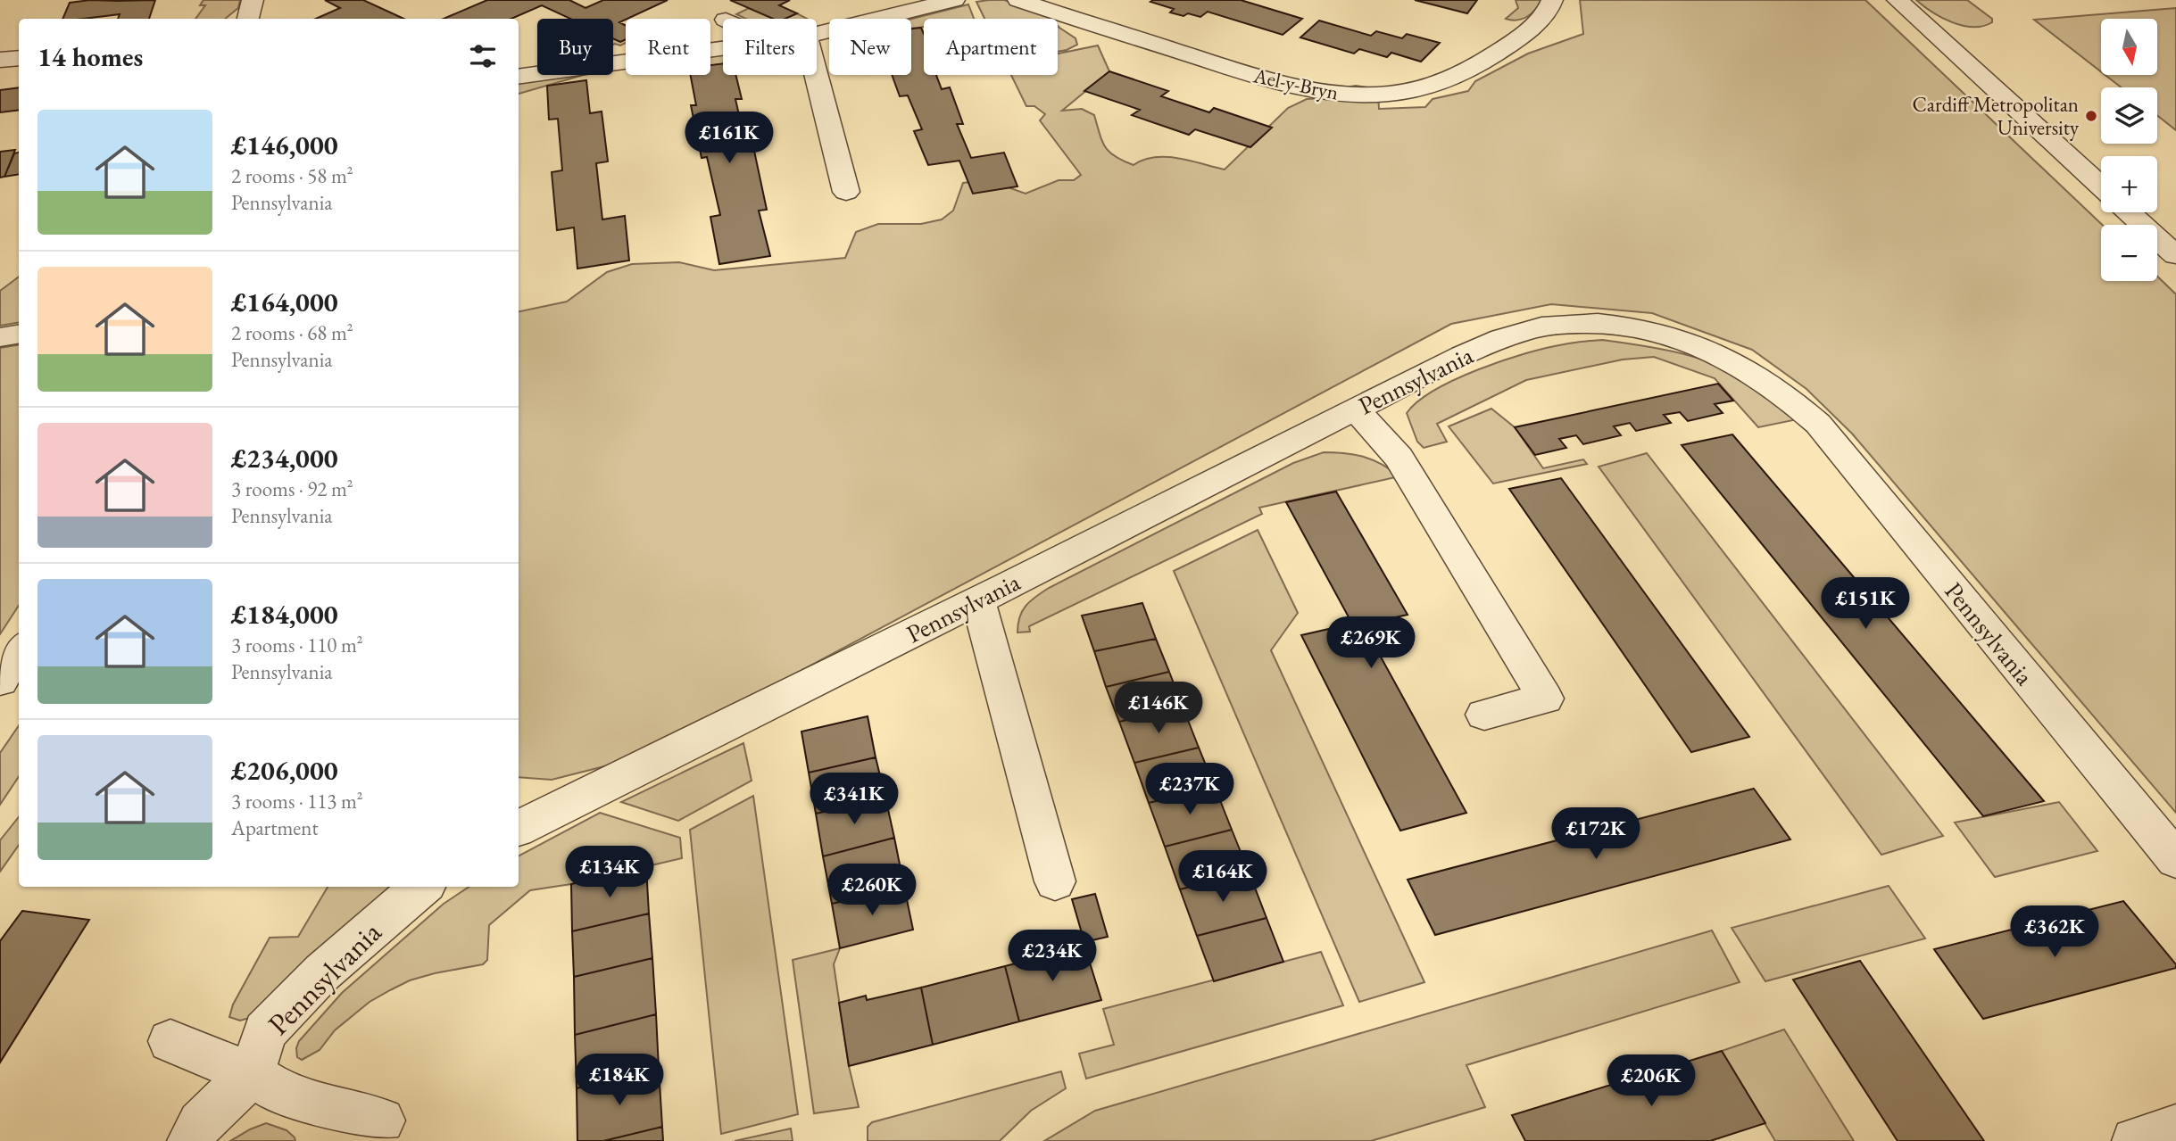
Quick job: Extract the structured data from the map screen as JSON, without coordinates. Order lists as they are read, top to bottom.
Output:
{
  "streets": {
    "street": ["Ael-y-Bryn", "Pennsylvania"]
  },
  "places": ["Cardiff Metropolitan University"],
  "north": "bottom",
  "page": {
    "map_buttons": ["+", "−"],
    "chip": [
      "Buy",
      "Rent",
      "Filters",
      "New",
      "Apartment"
    ],
    "heading": "14 homes",
    "list": [
      {
        "name": "£146,000",
        "note": "2 rooms · 58 m² · Pennsylvania"
      },
      {
        "name": "£164,000",
        "note": "2 rooms · 68 m² · Pennsylvania"
      },
      {
        "name": "£234,000",
        "note": "3 rooms · 92 m² · Pennsylvania"
      },
      {
        "name": "£184,000",
        "note": "3 rooms · 110 m² · Pennsylvania"
      },
      {
        "name": "£206,000",
        "note": "3 rooms · 113 m² · Apartment"
      }
    ],
    "price": [
      "£161K",
      "£151K",
      "£269K",
      "£146K",
      "£237K",
      "£341K",
      "£172K",
      "£134K",
      "£164K",
      "£260K",
      "£362K",
      "£234K",
      "£184K",
      "£206K"
    ]
  }
}
